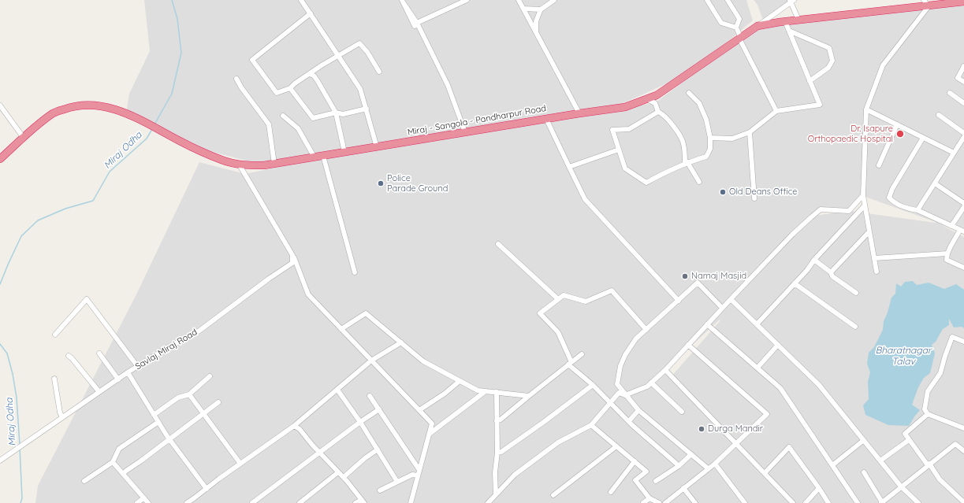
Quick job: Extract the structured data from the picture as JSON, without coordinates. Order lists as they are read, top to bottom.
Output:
{
  "streets": {
    "highway": ["Miraj - Sangola - Pandharpur Road"],
    "street": ["Savlaj Miraj Road"]
  },
  "water": ["Miraj Odha", "Bharatnagar Talav"],
  "places": [
    "Dr. Isapure Orthopaedic Hospital",
    "Police Parade Ground",
    "Old Deans Office",
    "Namaj Masjid",
    "Durga Mandir"
  ]
}
